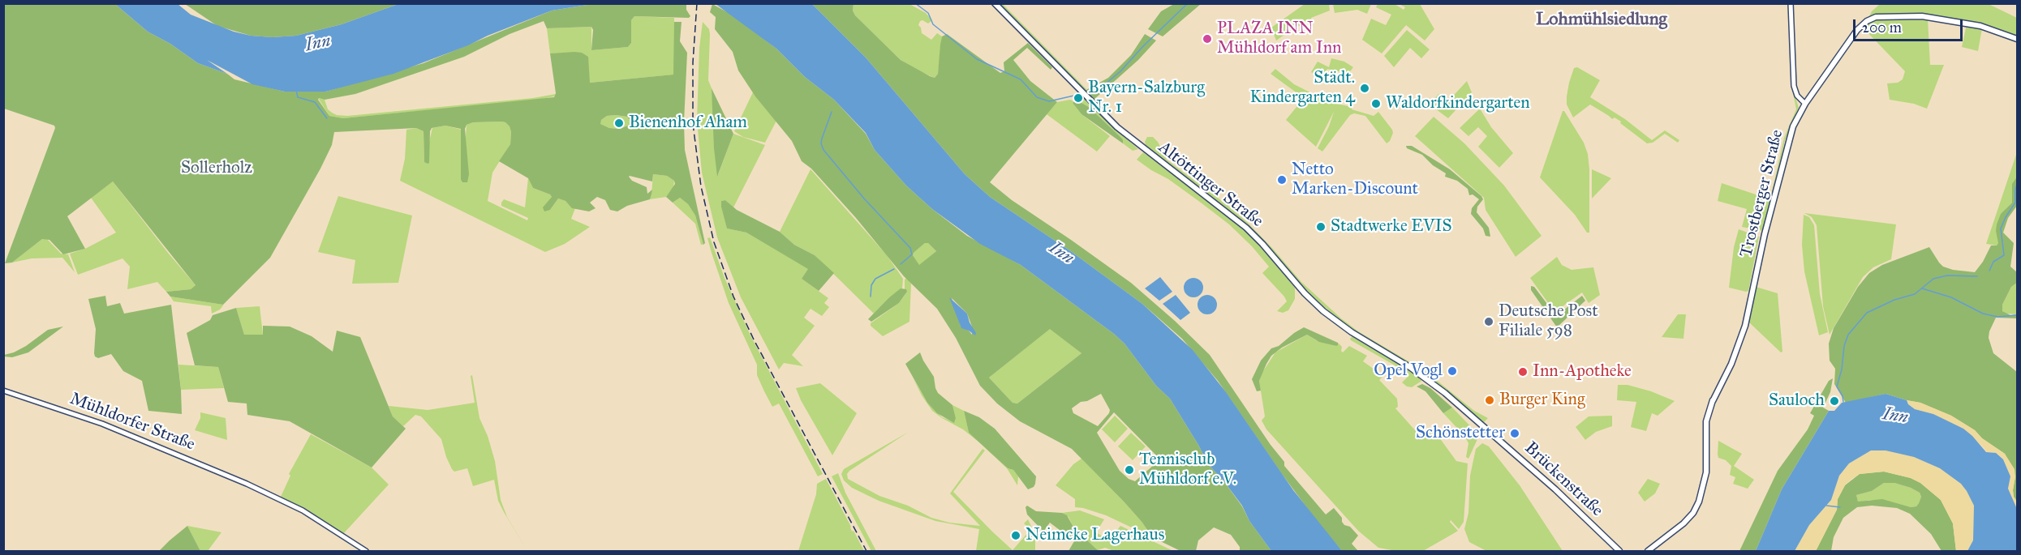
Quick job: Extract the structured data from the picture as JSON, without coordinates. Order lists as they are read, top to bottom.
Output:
{
  "streets": {
    "main road": ["Altöttinger Straße", "Trostberger Straße", "Brückenstraße"],
    "street": ["Mühldorfer Straße"]
  },
  "crossings": [
    ["Altöttinger Straße", "Brückenstraße"]
  ],
  "districts": ["Lohmühlsiedlung"],
  "water": ["Inn"],
  "parks": ["Sollerholz"],
  "places": [
    "PLAZA INN Mühldorf am Inn",
    "Städt. Kindergarten 4",
    "Bayern-Salzburg Nr. 1",
    "Waldorfkindergarten",
    "Bienenhof Aham",
    "Netto Marken-Discount",
    "Stadtwerke EVIS",
    "Deutsche Post Filiale 598",
    "Opel Vogl",
    "Inn-Apotheke",
    "Burger King",
    "Sauloch",
    "Schönstetter",
    "Tennisclub Mühldorf e.V.",
    "Neimcke Lagerhaus"
  ],
  "scale_bar": "200 m"
}
